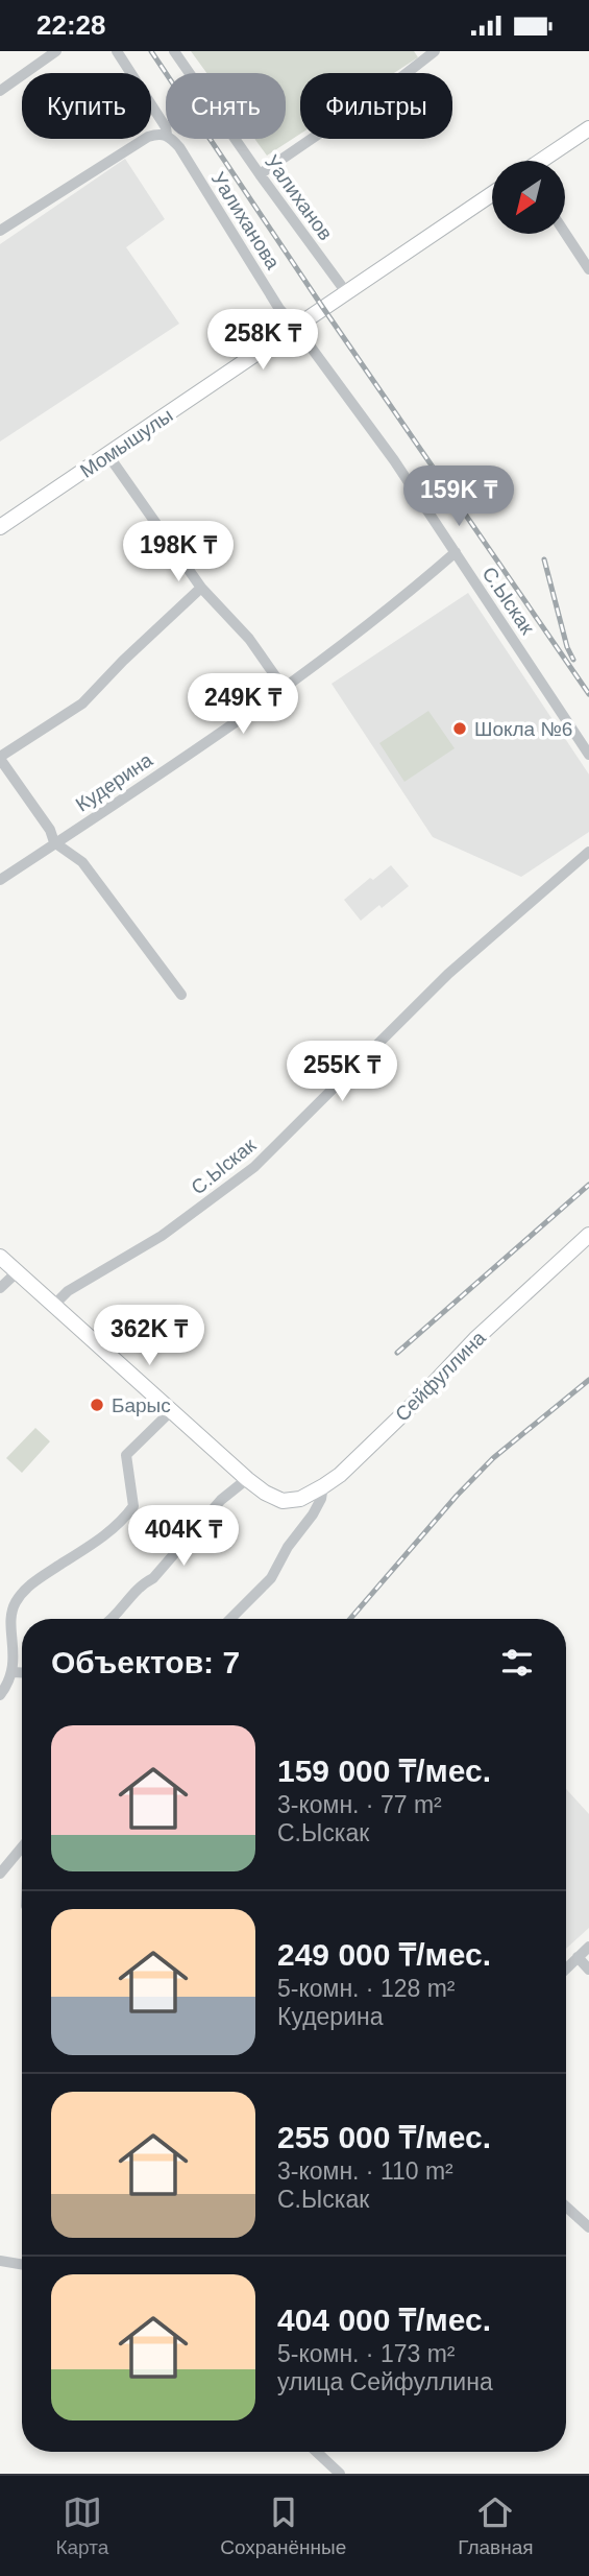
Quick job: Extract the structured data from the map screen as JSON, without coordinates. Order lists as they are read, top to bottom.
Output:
{
  "streets": {
    "main road": ["Момышулы", "Сейфуллина"],
    "street": [
      "Уалиханов",
      "Уалиханова",
      "С.Ыскак",
      "Кудерина"
    ]
  },
  "crossings": [
    ["Уалиханов", "Момышулы"],
    ["Уалиханова", "Момышулы"],
    ["Уалиханова", "С.Ыскак"],
    ["Момышулы", "С.Ыскак"],
    ["С.Ыскак", "Кудерина"]
  ],
  "places": ["Шокла №6", "Барыс"],
  "north": "bottom left",
  "page": {
    "status": "22:28",
    "chip": ["Купить", "Снять", "Фильтры"],
    "price": [
      "258K ₸",
      "159K ₸",
      "198K ₸",
      "249K ₸",
      "255K ₸",
      "362K ₸",
      "404K ₸"
    ],
    "heading": "Объектов: 7",
    "list": [
      {
        "name": "159 000 ₸/мес.",
        "note": "3-комн. · 77 m² · С.Ыскак"
      },
      {
        "name": "249 000 ₸/мес.",
        "note": "5-комн. · 128 m² · Кудерина"
      },
      {
        "name": "255 000 ₸/мес.",
        "note": "3-комн. · 110 m² · С.Ыскак"
      },
      {
        "name": "404 000 ₸/мес.",
        "note": "5-комн. · 173 m² · улица Сейфуллина"
      }
    ],
    "tabs": ["Карта", "Сохранённые", "Главная"]
  }
}
